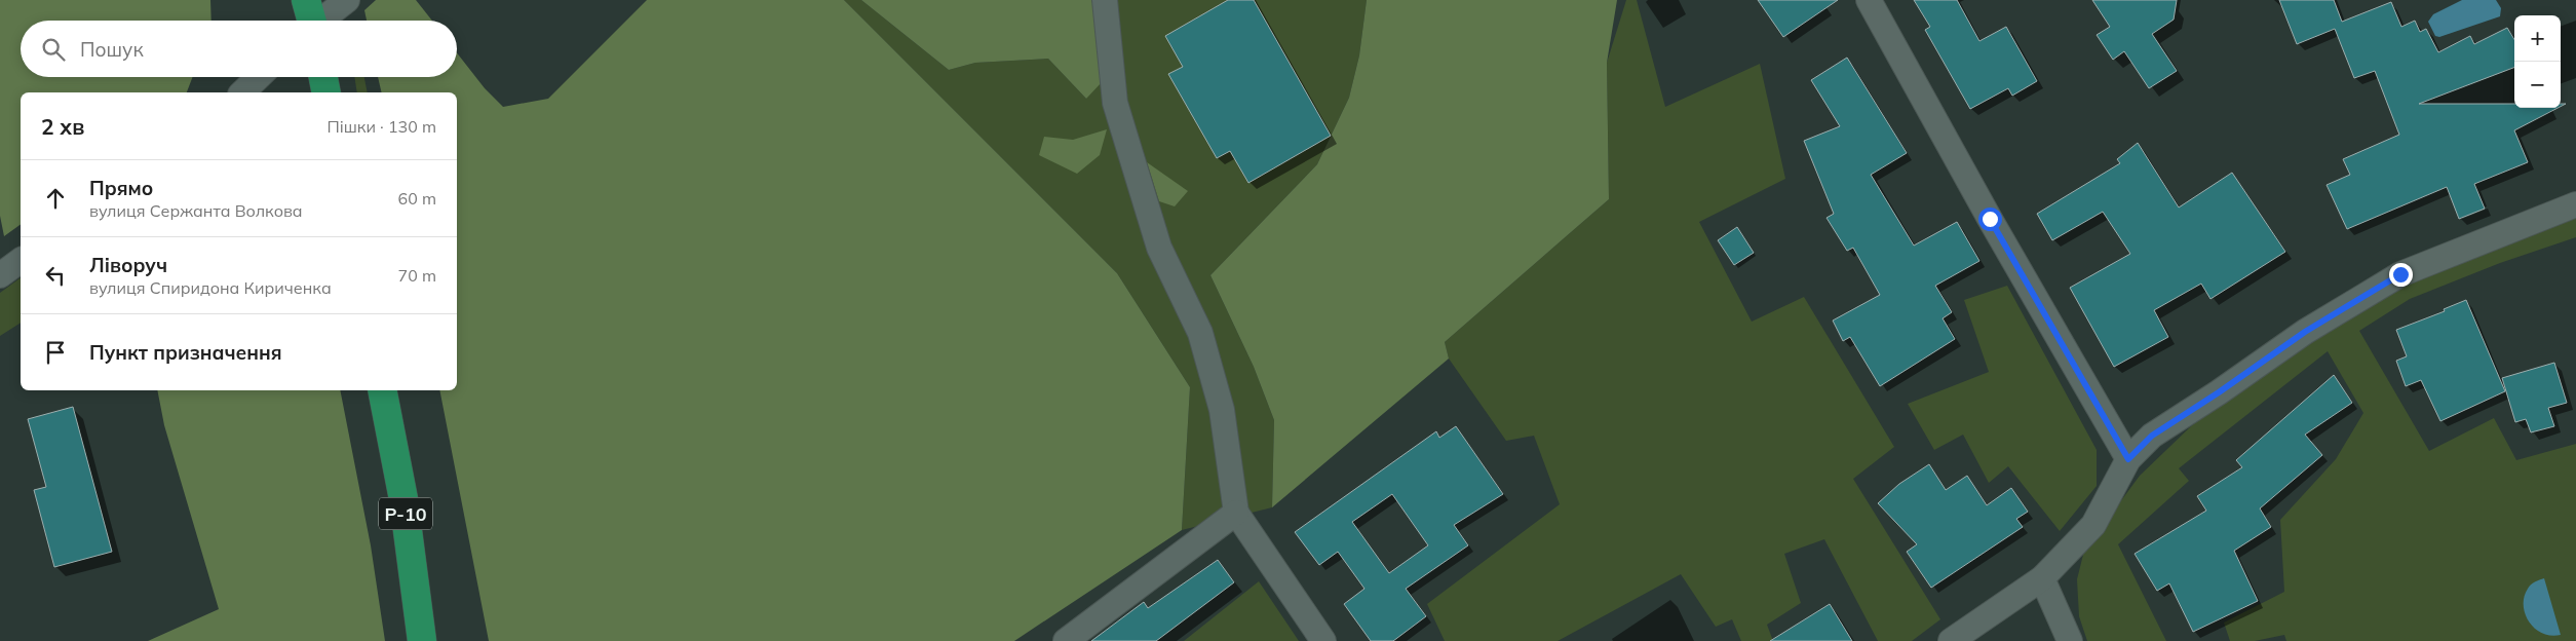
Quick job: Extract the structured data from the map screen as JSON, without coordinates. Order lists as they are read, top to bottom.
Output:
{
  "streets": {
    "main road": ["Р-10"]
  },
  "page": {
    "map_buttons": ["+", "−"],
    "search": "Пошук",
    "heading": ["2 хв", "Пішки · 130 m"],
    "list": [
      ["Прямо", "вулиця Сержанта Волкова", "60 m"],
      ["Ліворуч", "вулиця Спиридона Кириченка", "70 m"],
      "Пункт призначення"
    ]
  }
}
